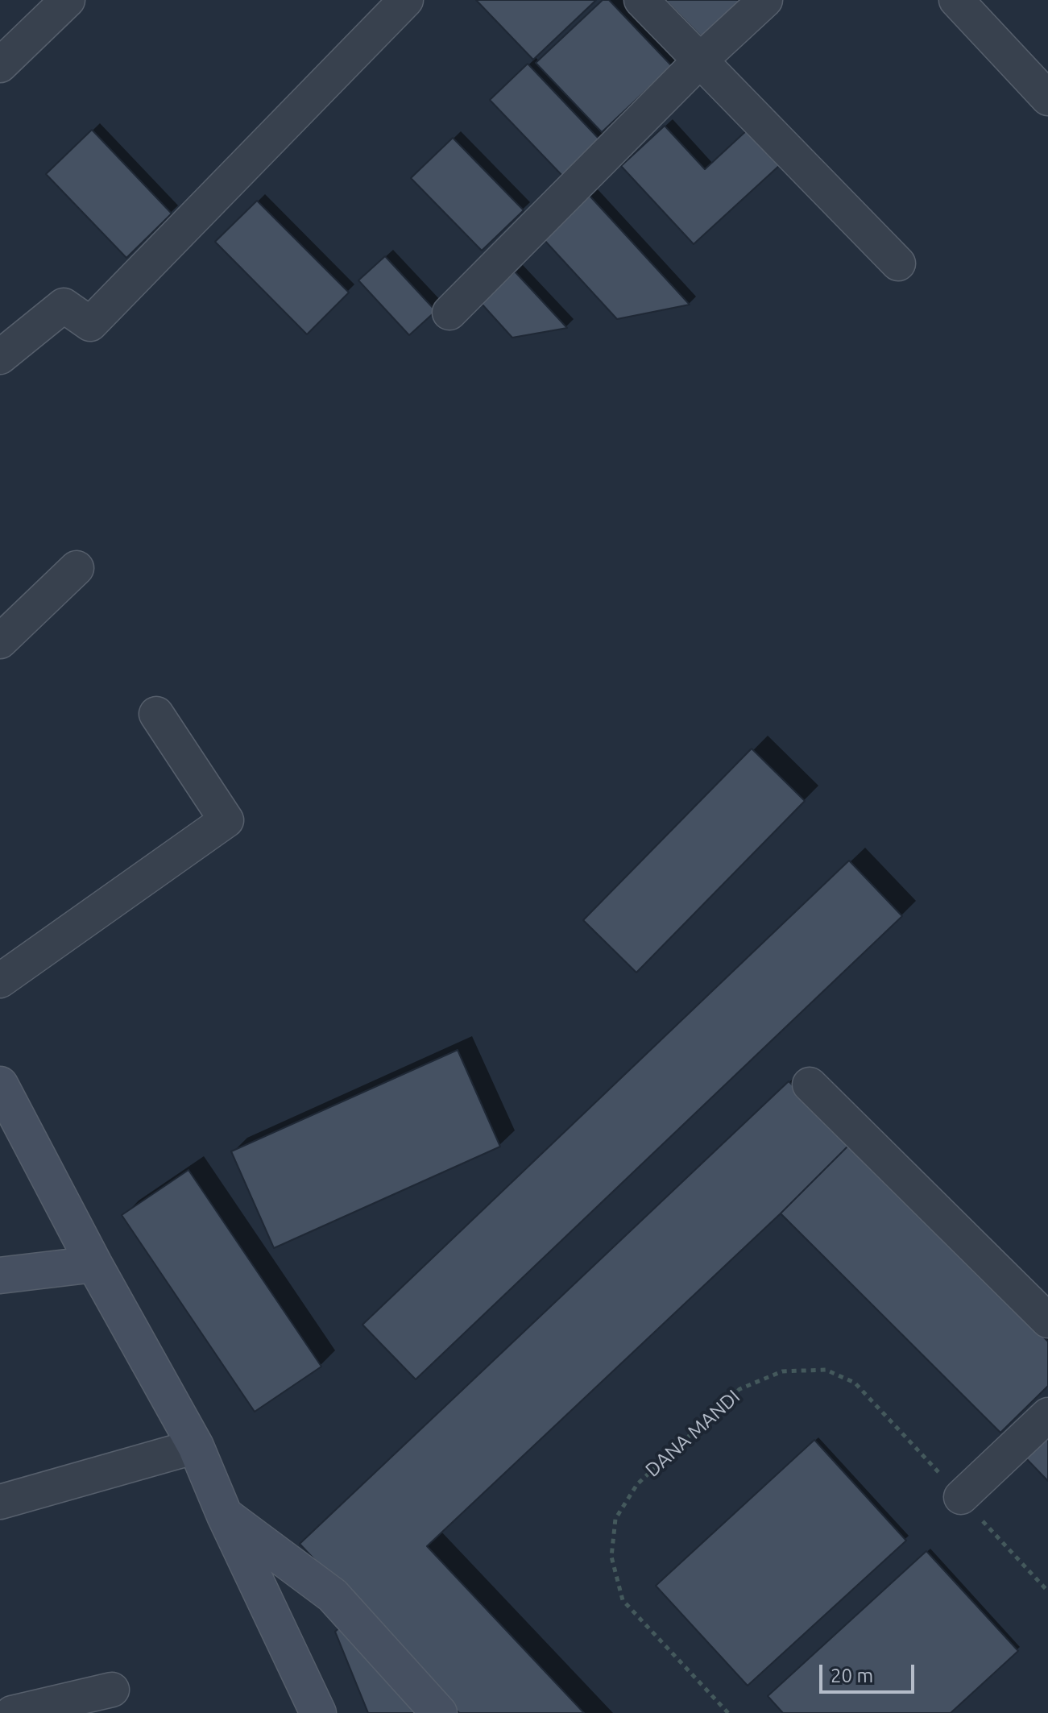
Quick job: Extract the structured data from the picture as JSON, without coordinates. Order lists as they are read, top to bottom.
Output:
{
  "streets": {
    "path": ["DANA MANDI"]
  },
  "scale_bar": "20 m"
}
